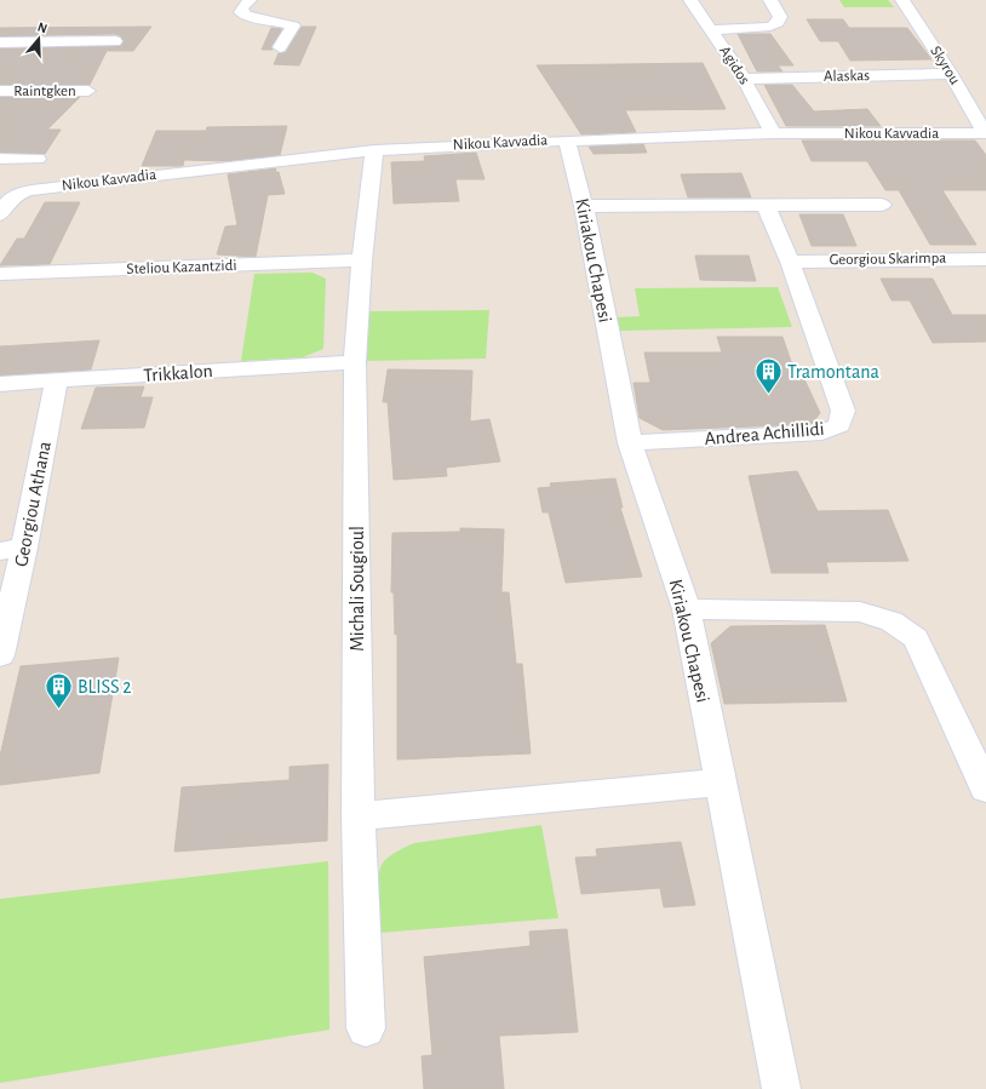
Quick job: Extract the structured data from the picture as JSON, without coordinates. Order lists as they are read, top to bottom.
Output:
{
  "streets": {
    "street": [
      "Agidos",
      "Skyrou",
      "Alaskas",
      "Raintgken",
      "Nikou Kavvadia",
      "Georgiou Skarimpa",
      "Kiriakou Chapesi",
      "Steliou Kazantzidi",
      "Trikkalon",
      "Andrea Achillidi",
      "Georgiou Athana",
      "Michali Sougioul"
    ]
  },
  "crossings": [
    ["Agidos", "Alaskas"],
    ["Agidos", "Nikou Kavvadia"],
    ["Skyrou", "Alaskas"],
    ["Skyrou", "Nikou Kavvadia"],
    ["Nikou Kavvadia", "Kiriakou Chapesi"],
    ["Nikou Kavvadia", "Michali Sougioul"],
    ["Georgiou Skarimpa", "Andrea Achillidi"],
    ["Kiriakou Chapesi", "Andrea Achillidi"],
    ["Steliou Kazantzidi", "Michali Sougioul"],
    ["Trikkalon", "Georgiou Athana"],
    ["Trikkalon", "Michali Sougioul"]
  ],
  "places": {
    "building": ["Tramontana", "BLISS 2"]
  },
  "north": "top"
}
